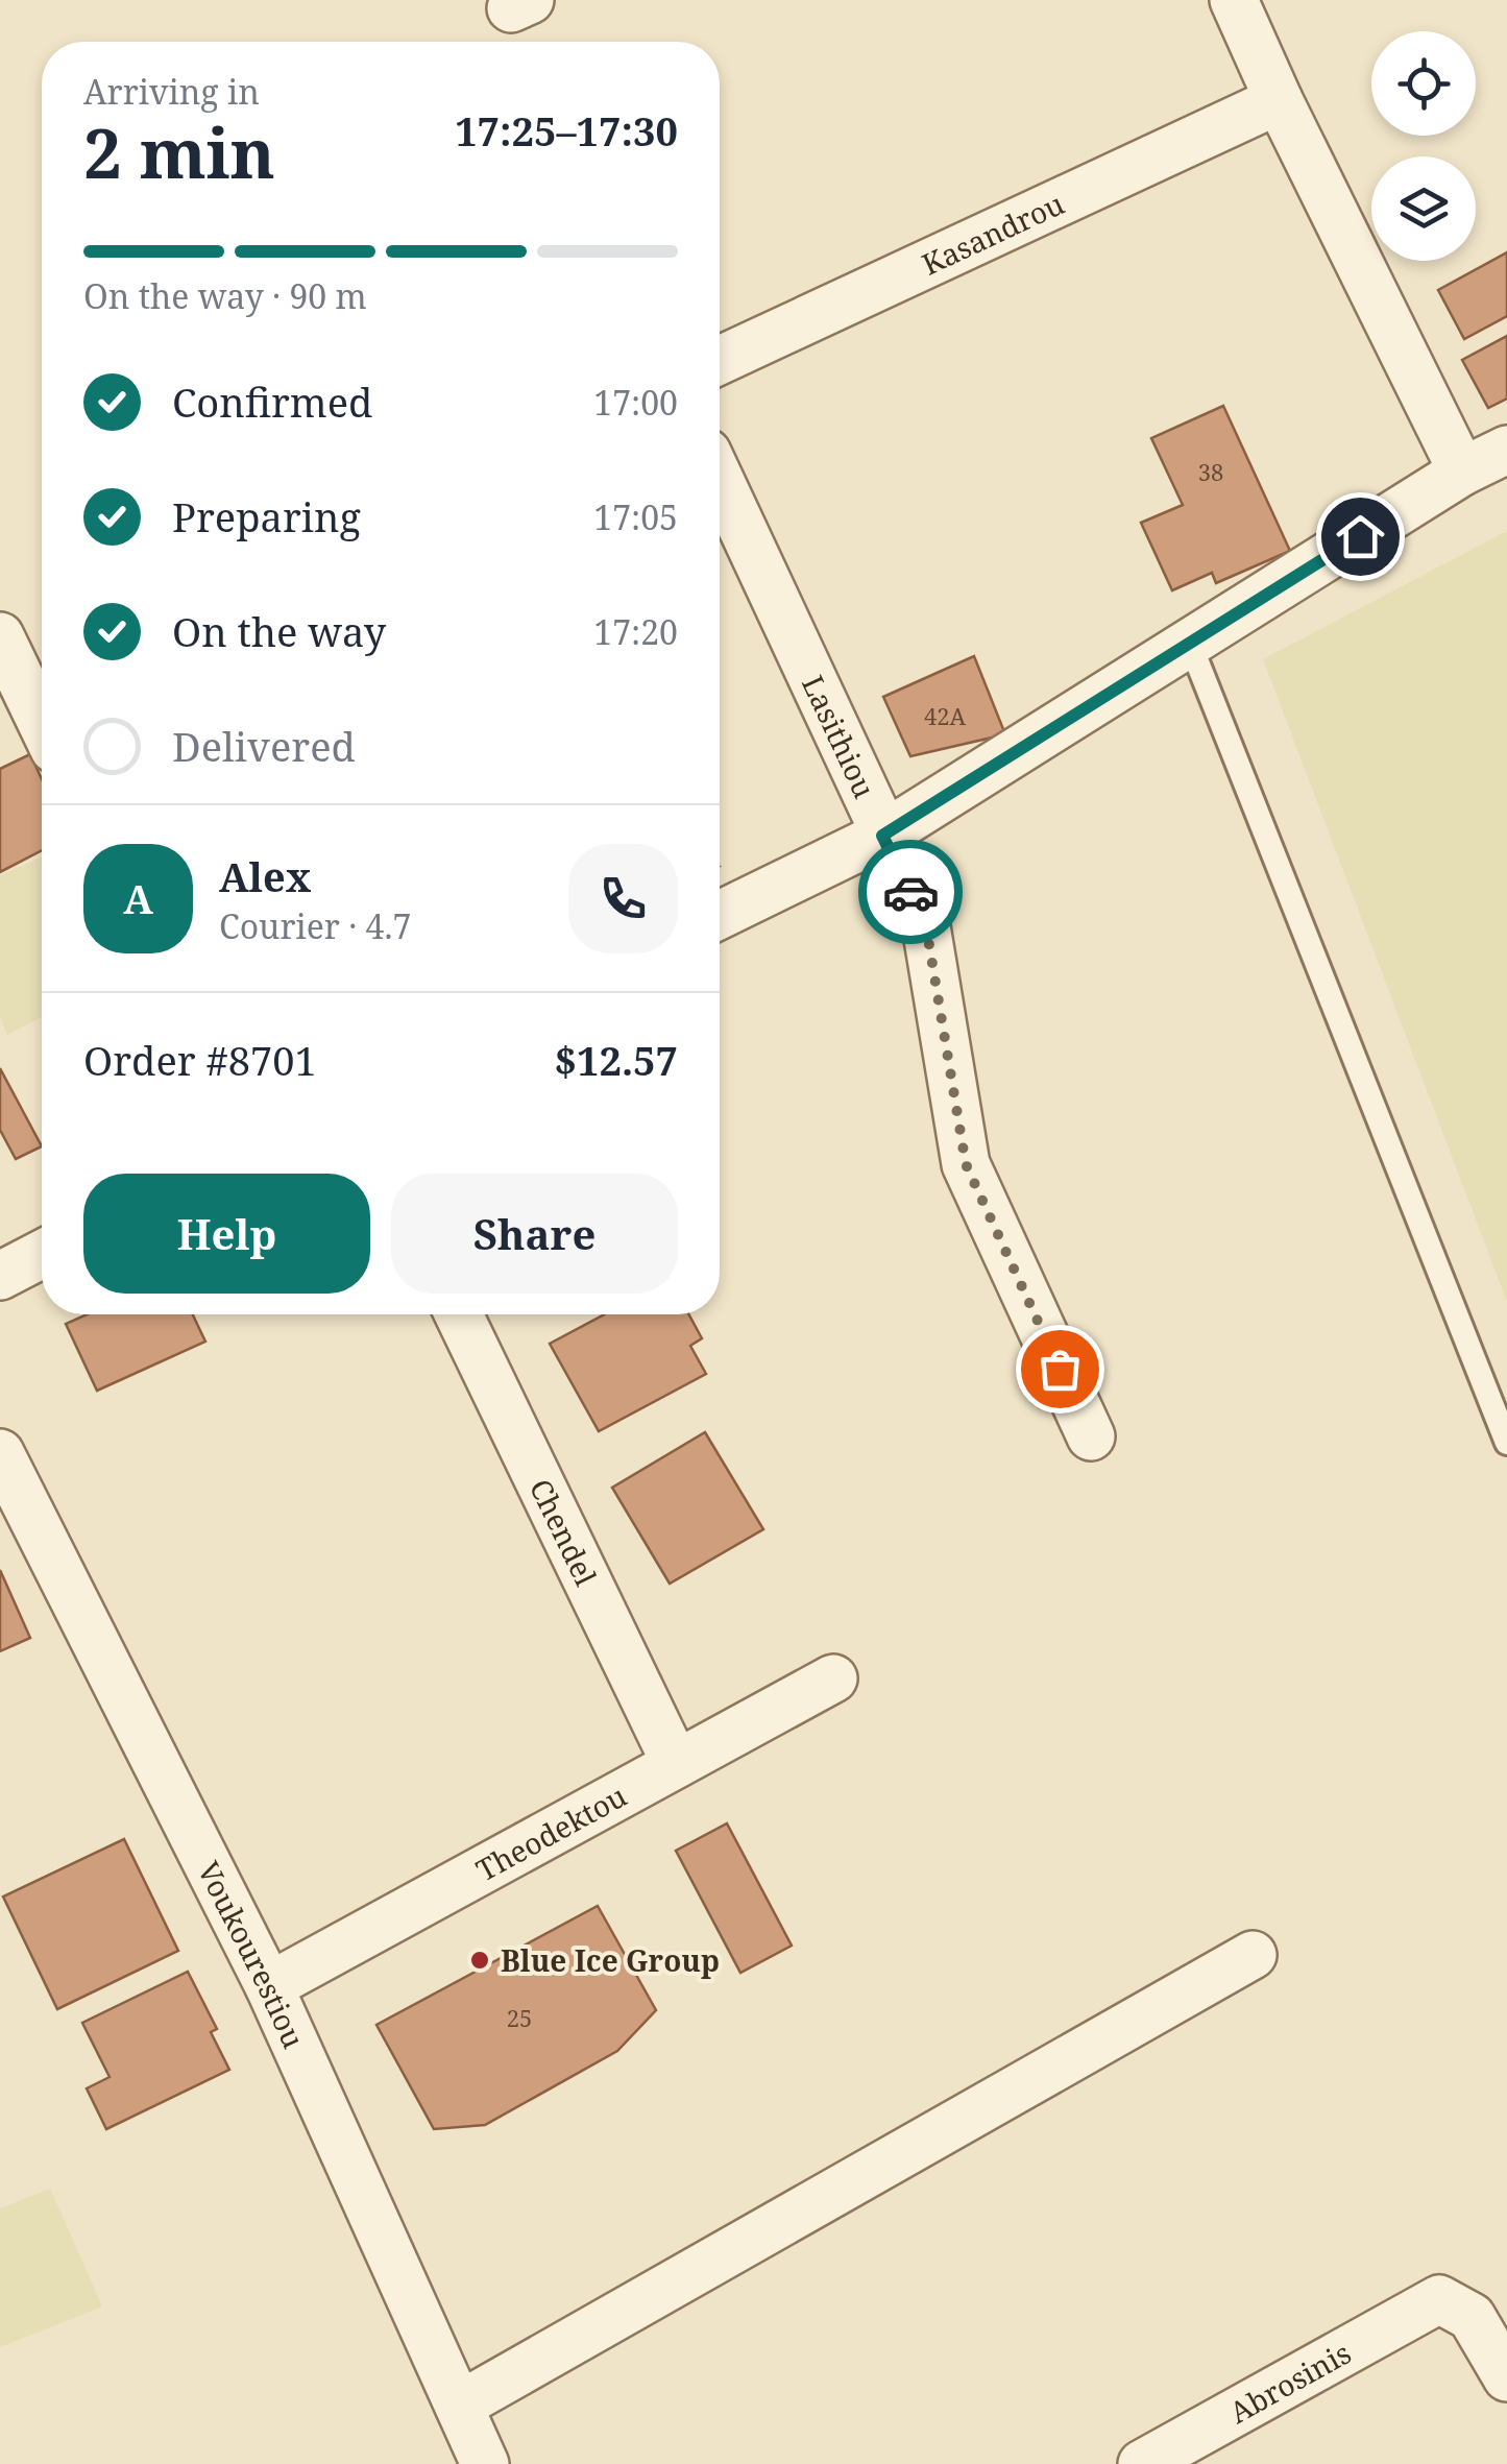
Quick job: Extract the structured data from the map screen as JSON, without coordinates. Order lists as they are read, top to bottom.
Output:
{
  "streets": {
    "street": [
      "Kasandrou",
      "Lasithiou",
      "Chendel",
      "Theodektou",
      "Voukourestiou",
      "Abrosinis"
    ]
  },
  "crossings": [
    ["Chendel", "Theodektou"],
    ["Theodektou", "Voukourestiou"]
  ],
  "places": ["Blue Ice Group"],
  "house_numbers": ["38", "42A", "25"],
  "page": {
    "heading": ["2 min", "Arriving in", "17:25–17:30"],
    "panel": [
      "Alex",
      "Courier · 4.7",
      "Order #8701",
      "$12.57"
    ],
    "bar": "On the way · 90 m",
    "list": [
      ["Confirmed", "17:00"],
      ["Preparing", "17:05"],
      ["On the way", "17:20"],
      "Delivered"
    ],
    "round": "A",
    "buttons": ["Help", "Share"]
  }
}
